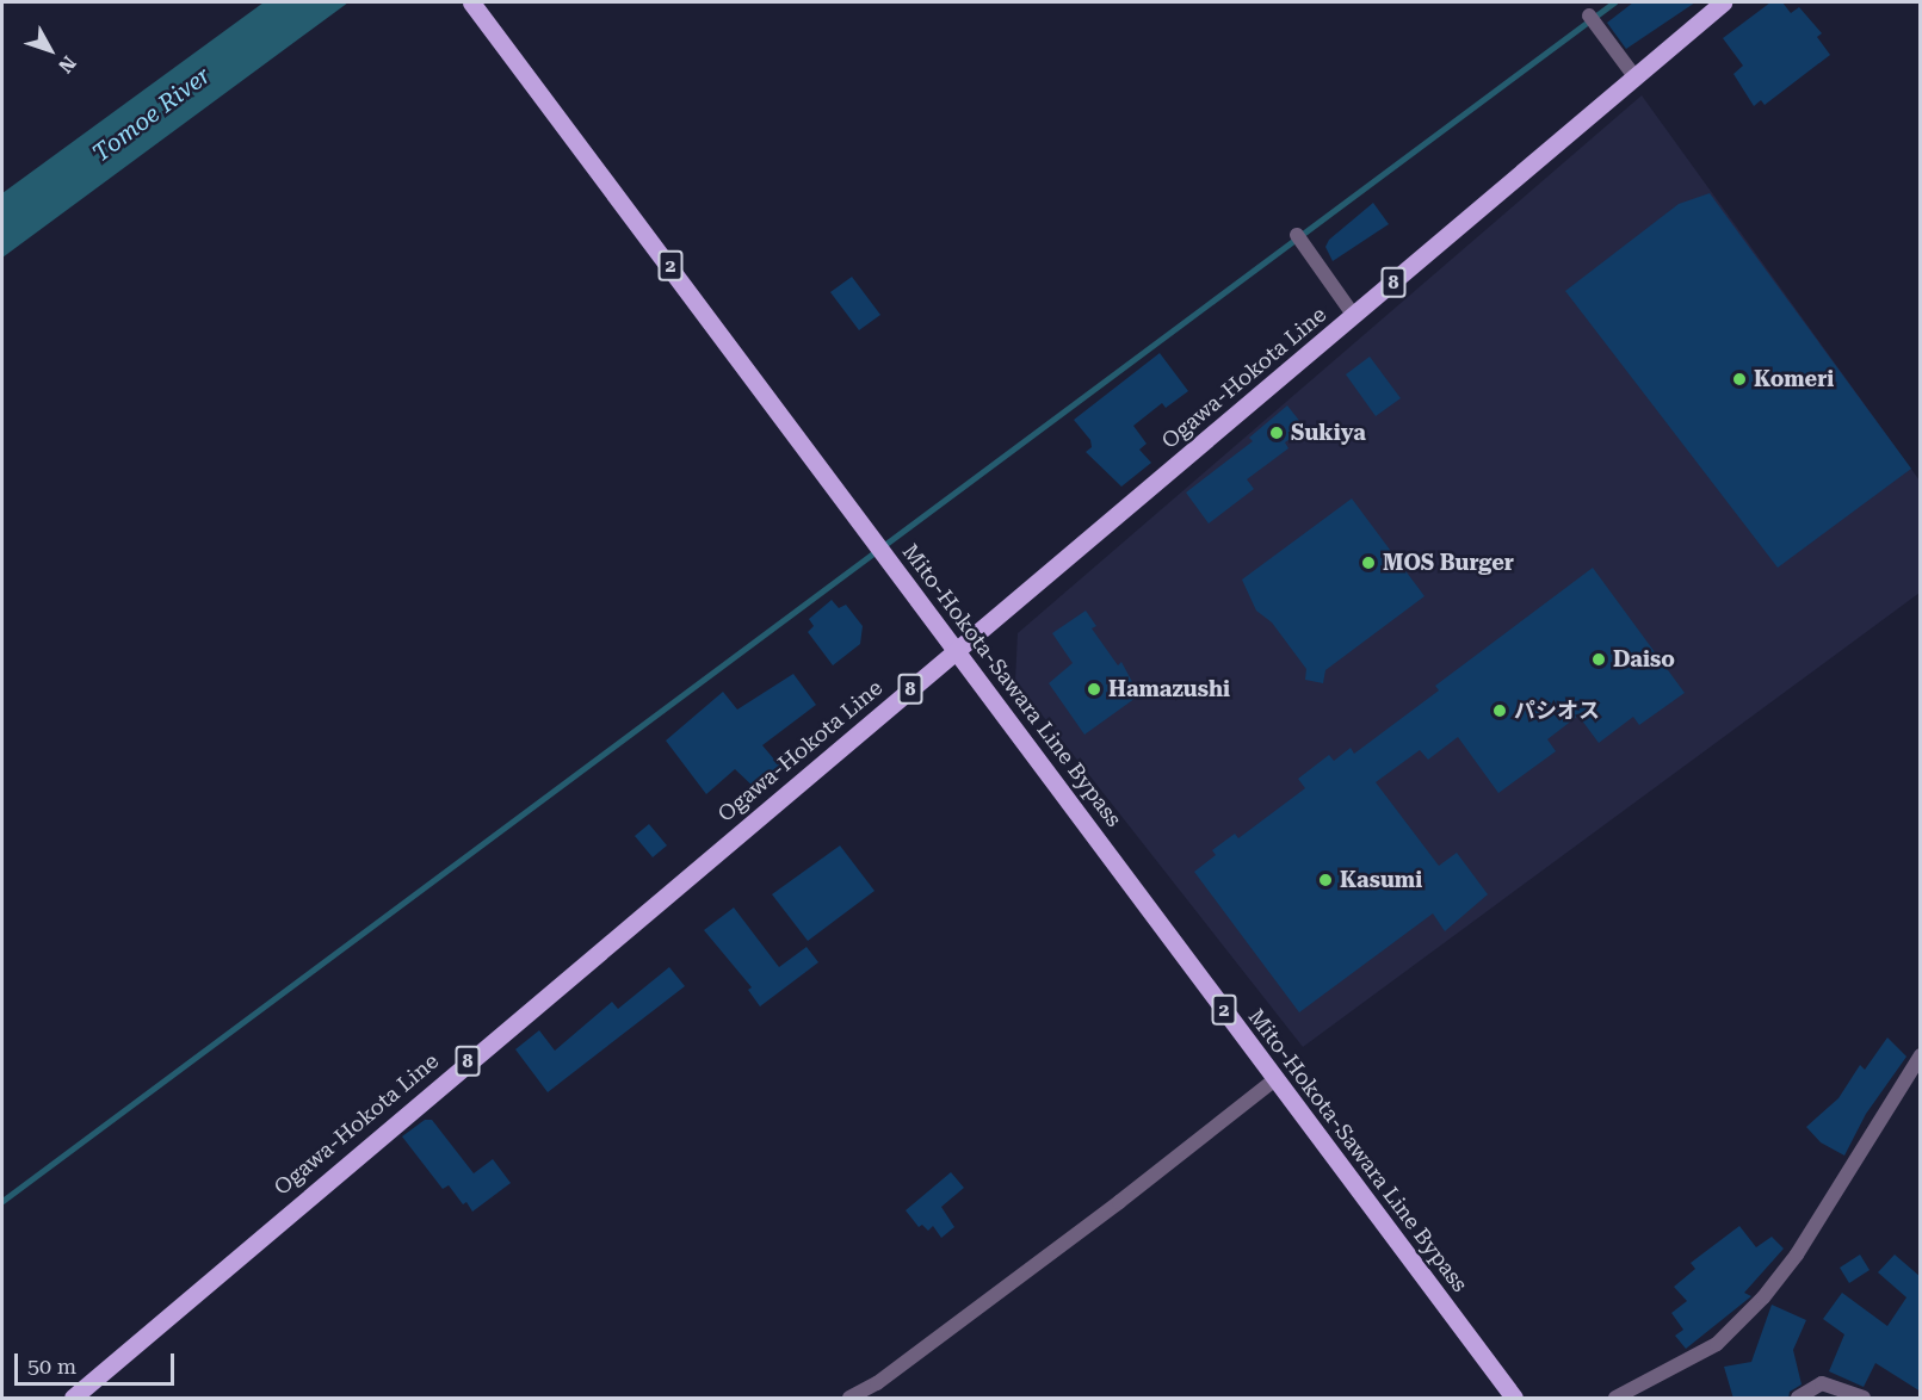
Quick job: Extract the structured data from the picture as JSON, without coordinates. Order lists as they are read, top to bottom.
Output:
{
  "streets": {
    "main road": [
      "2",
      "8",
      "Ogawa-Hokota Line",
      "Mito-Hokota-Sawara Line Bypass"
    ]
  },
  "crossings": [
    ["Ogawa-Hokota Line", "Mito-Hokota-Sawara Line Bypass"]
  ],
  "water": ["Tomoe River"],
  "places": [
    "Komeri",
    "Sukiya",
    "MOS Burger",
    "Daiso",
    "Hamazushi",
    "パシオス",
    "Kasumi"
  ],
  "scale_bar": "50 m",
  "north": "bottom right"
}
